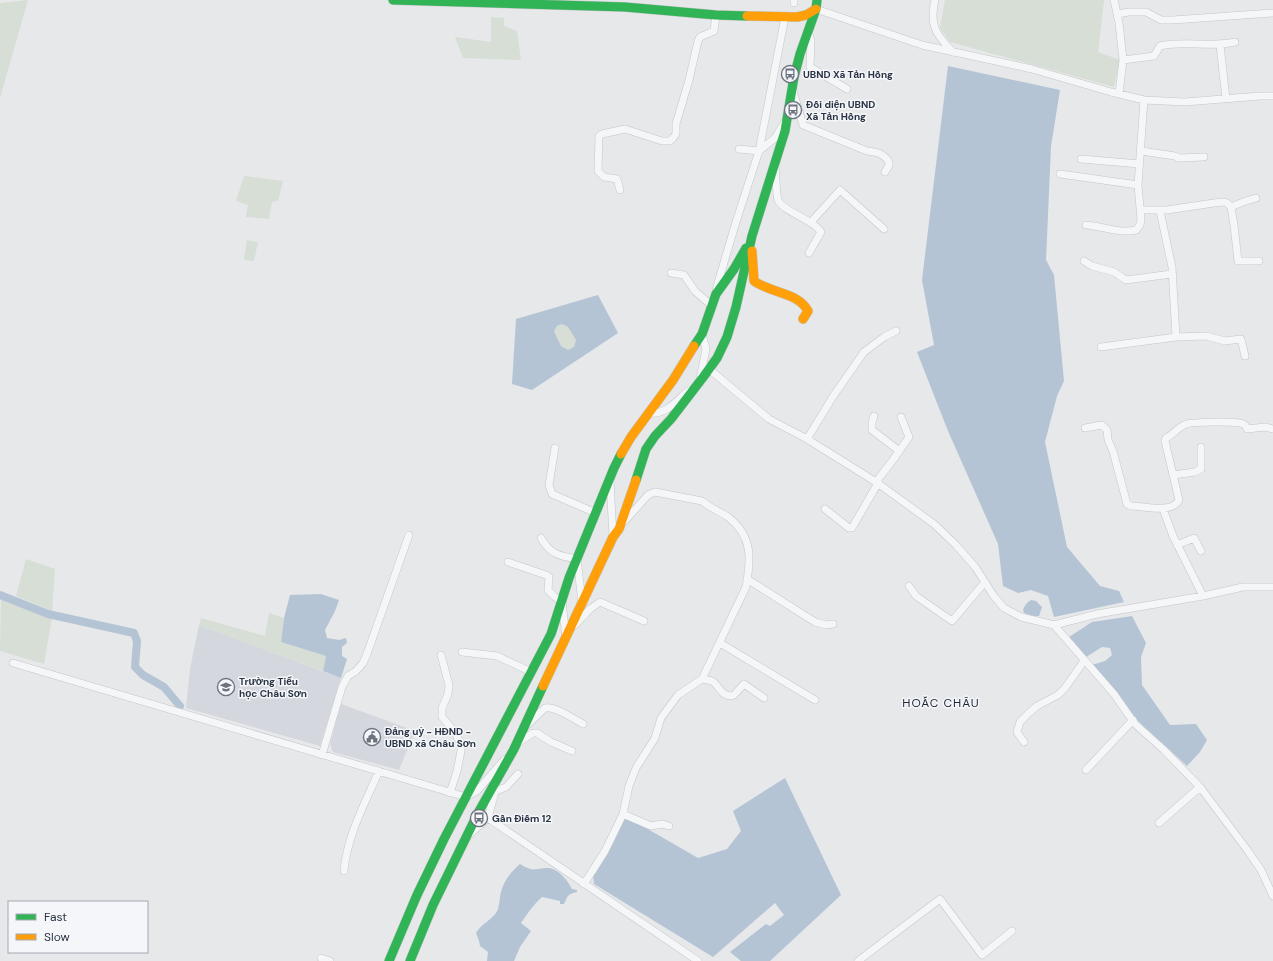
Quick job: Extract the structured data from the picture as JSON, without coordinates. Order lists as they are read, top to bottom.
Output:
{
  "districts": ["HOẮC CHÂU"],
  "places": {
    "bus stop": ["UBND Xã Tản Hồng", "Đối diện UBND Xã Tản Hồng", "Gần Điếm 12"],
    "school or university": ["Trường Tiểu học Châu Sơn"],
    "public building": ["Đảng uỷ - HĐND - UBND xã Châu Sơn"]
  },
  "legend": ["Fast", "Slow"]
}
